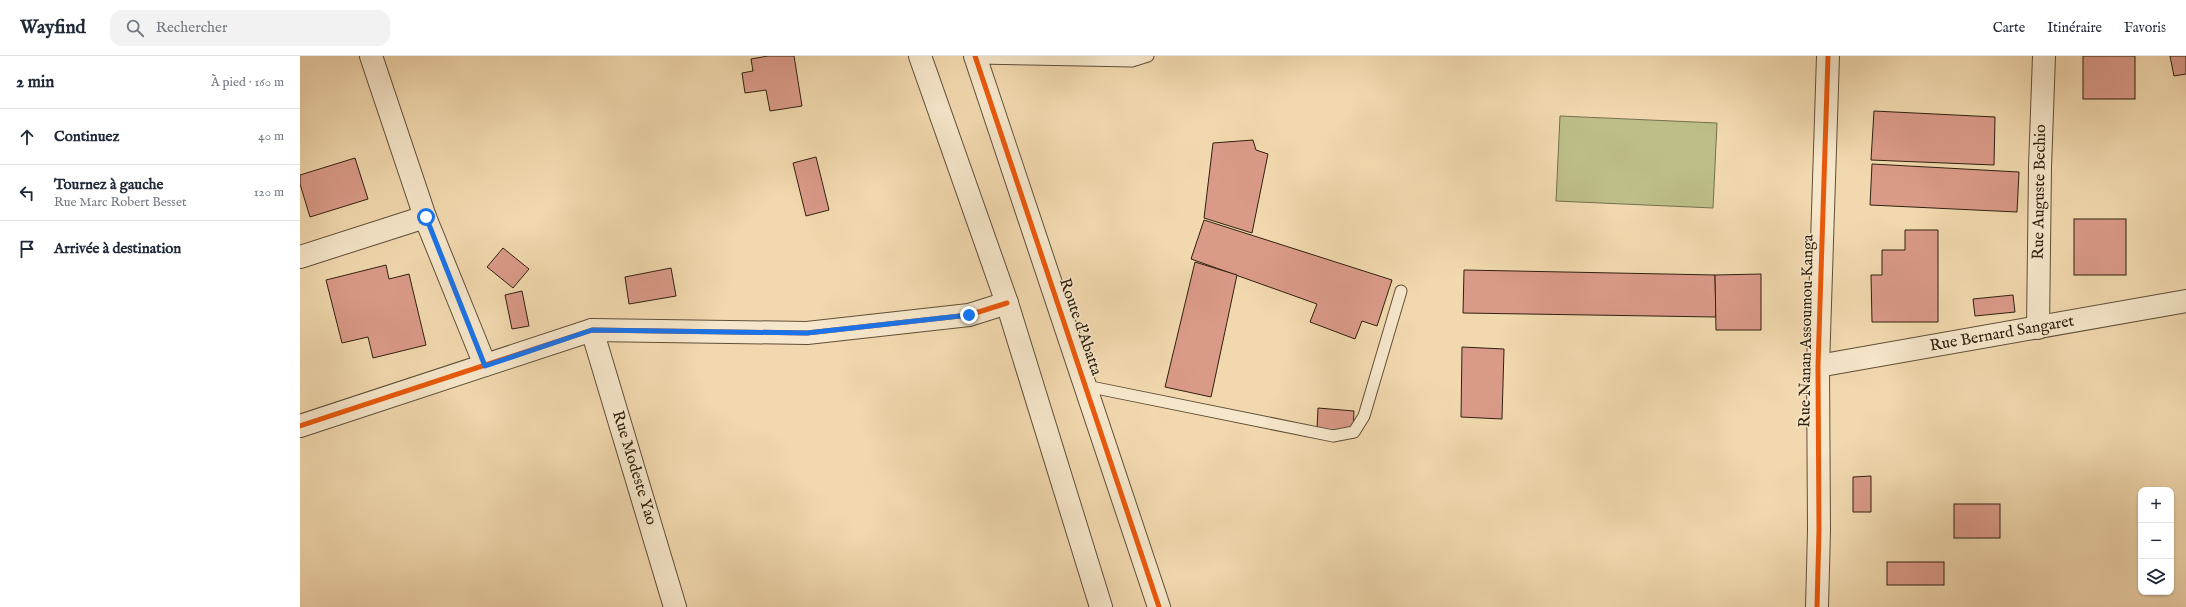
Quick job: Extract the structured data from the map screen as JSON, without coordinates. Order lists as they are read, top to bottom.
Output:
{
  "streets": {
    "street": [
      "Rue Auguste Bechio",
      "Route d'Abatta",
      "Rue Nanan Assoumou Kanga",
      "Rue Bernard Sangaret",
      "Rue Modeste Yao"
    ]
  },
  "crossings": [
    ["Rue Auguste Bechio", "Rue Bernard Sangaret"],
    ["Rue Nanan Assoumou Kanga", "Rue Bernard Sangaret"]
  ],
  "page": {
    "header": "Wayfind",
    "search": "Rechercher",
    "nav": ["Carte", "Itinéraire", "Favoris"],
    "heading": ["2 min", "À pied · 160 m"],
    "list": [
      ["Continuez", "40 m"],
      ["Tournez à gauche", "Rue Marc Robert Besset", "120 m"],
      "Arrivée à destination"
    ],
    "map_buttons": ["+", "−"]
  }
}
